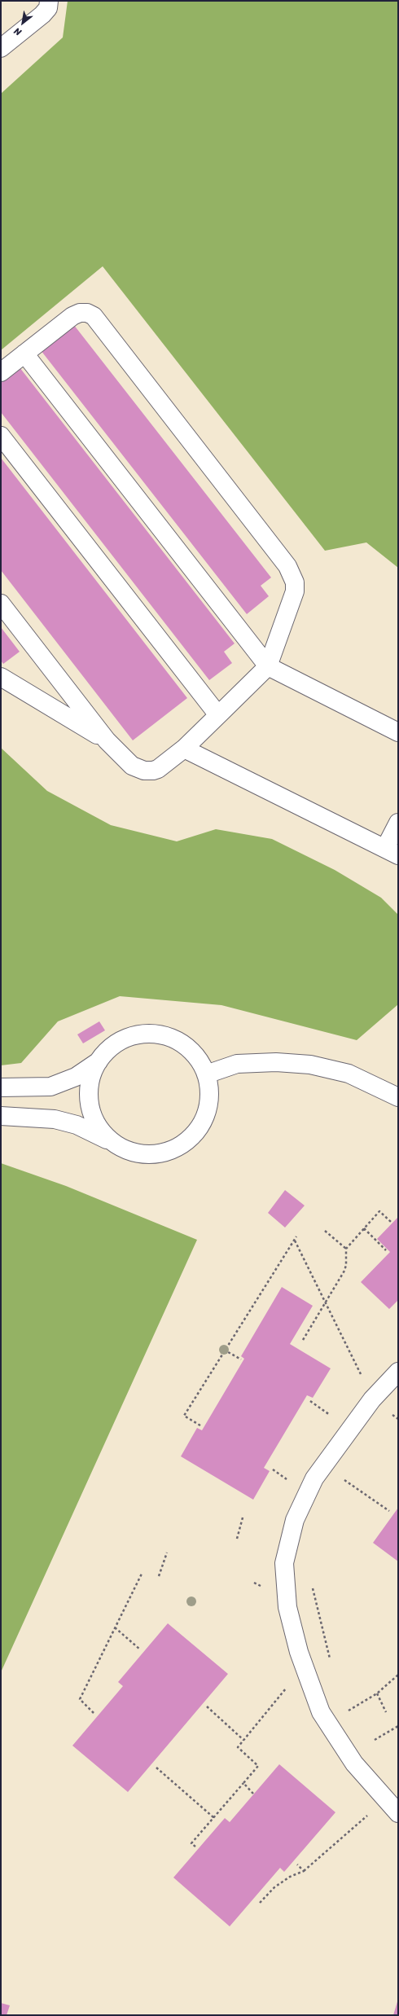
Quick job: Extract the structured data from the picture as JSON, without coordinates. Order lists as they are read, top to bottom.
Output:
{
  "north": "bottom left"
}
